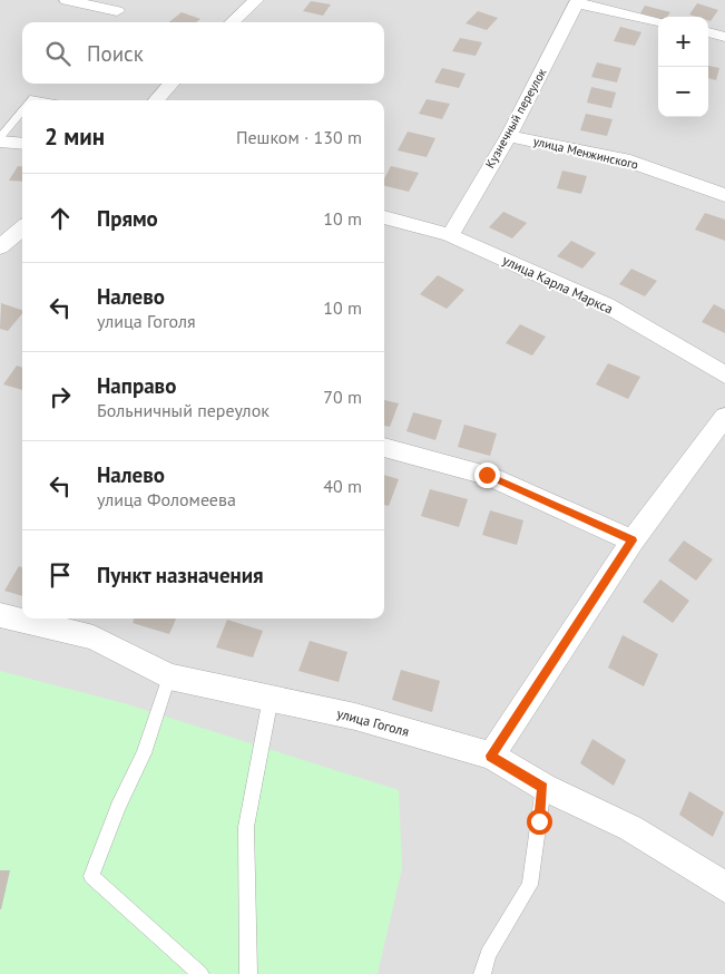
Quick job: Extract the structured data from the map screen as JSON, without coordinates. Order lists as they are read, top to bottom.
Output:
{
  "streets": {
    "street": [
      "Кузнечный переулок",
      "улица Менжинского",
      "улица Карла Маркса",
      "улица Гоголя"
    ]
  },
  "crossings": [
    ["Кузнечный переулок", "улица Менжинского"],
    ["Кузнечный переулок", "улица Карла Маркса"]
  ],
  "page": {
    "map_buttons": ["+", "−"],
    "search": "Поиск",
    "heading": ["2 мин", "Пешком · 130 m"],
    "list": [
      ["Прямо", "10 m"],
      ["Налево", "улица Гоголя", "10 m"],
      ["Направо", "Больничный переулок", "70 m"],
      ["Налево", "улица Фоломеева", "40 m"],
      "Пункт назначения"
    ]
  }
}
